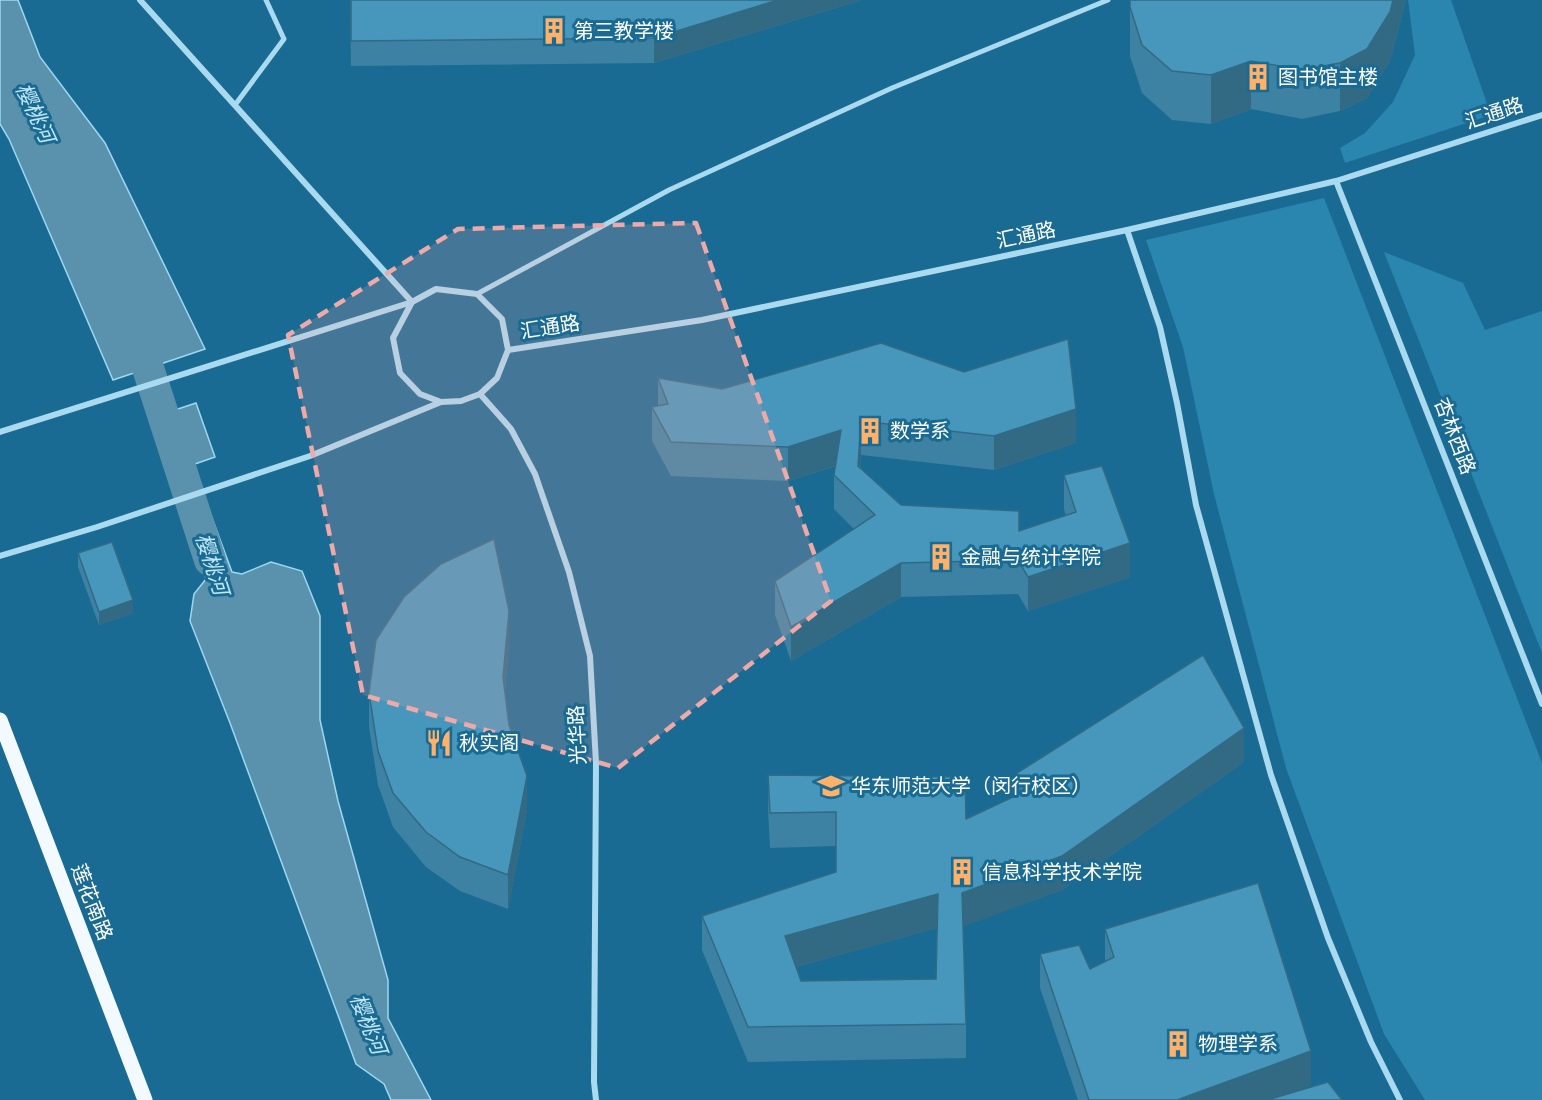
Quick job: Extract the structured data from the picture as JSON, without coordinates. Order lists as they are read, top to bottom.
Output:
{
  "streets": {
    "main road": ["莲花南路"],
    "street": ["汇通路", "杏林西路", "光华路"]
  },
  "crossings": [
    ["汇通路", "杏林西路"],
    ["汇通路", "光华路"]
  ],
  "water": ["樱桃河"],
  "places": {
    "building": [
      "第三教学楼",
      "图书馆主楼",
      "数学系",
      "金融与统计学院",
      "信息科学技术学院",
      "物理学系"
    ],
    "restaurant": ["秋实阁"],
    "school or university": ["华东师范大学（闵行校区）"]
  }
}
